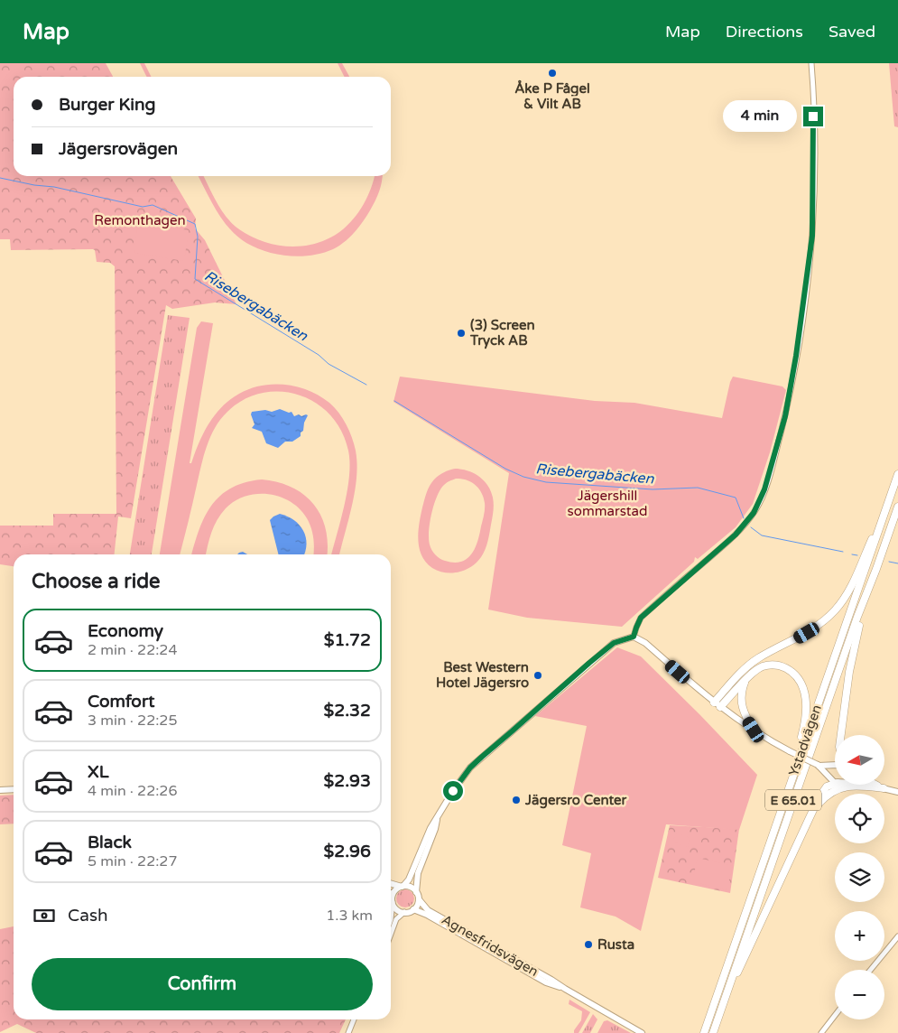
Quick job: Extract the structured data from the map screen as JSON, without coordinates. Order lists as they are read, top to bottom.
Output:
{
  "streets": {
    "highway": ["Ystadvägen", "E 65.01"],
    "main road": ["Agnesfridsvägen"]
  },
  "water": ["Risebergabäcken"],
  "parks": ["Remonthagen", "Jägershill sommarstad"],
  "places": [
    "Åke P Fågel & Vilt AB",
    "(3) Screen Tryck AB",
    "Best Western Hotel Jägersro",
    "Jägersro Center",
    "Rusta"
  ],
  "north": "left",
  "page": {
    "header": "Map",
    "nav": ["Map", "Directions", "Saved"],
    "banner": ["Burger King", "Jägersrovägen"],
    "bubble": "4 min",
    "heading": "Choose a ride",
    "list": [
      {
        "name": "Economy",
        "note": "2 min · 22:24",
        "value": "$1.72"
      },
      {
        "name": "Comfort",
        "note": "3 min · 22:25",
        "value": "$2.32"
      },
      {
        "name": "XL",
        "note": "4 min · 22:26",
        "value": "$2.93"
      },
      {
        "name": "Black",
        "note": "5 min · 22:27",
        "value": "$2.96"
      }
    ],
    "map_buttons": ["+", "−"],
    "pay": ["Cash", "1.3 km"],
    "buttons": "Confirm"
  }
}
